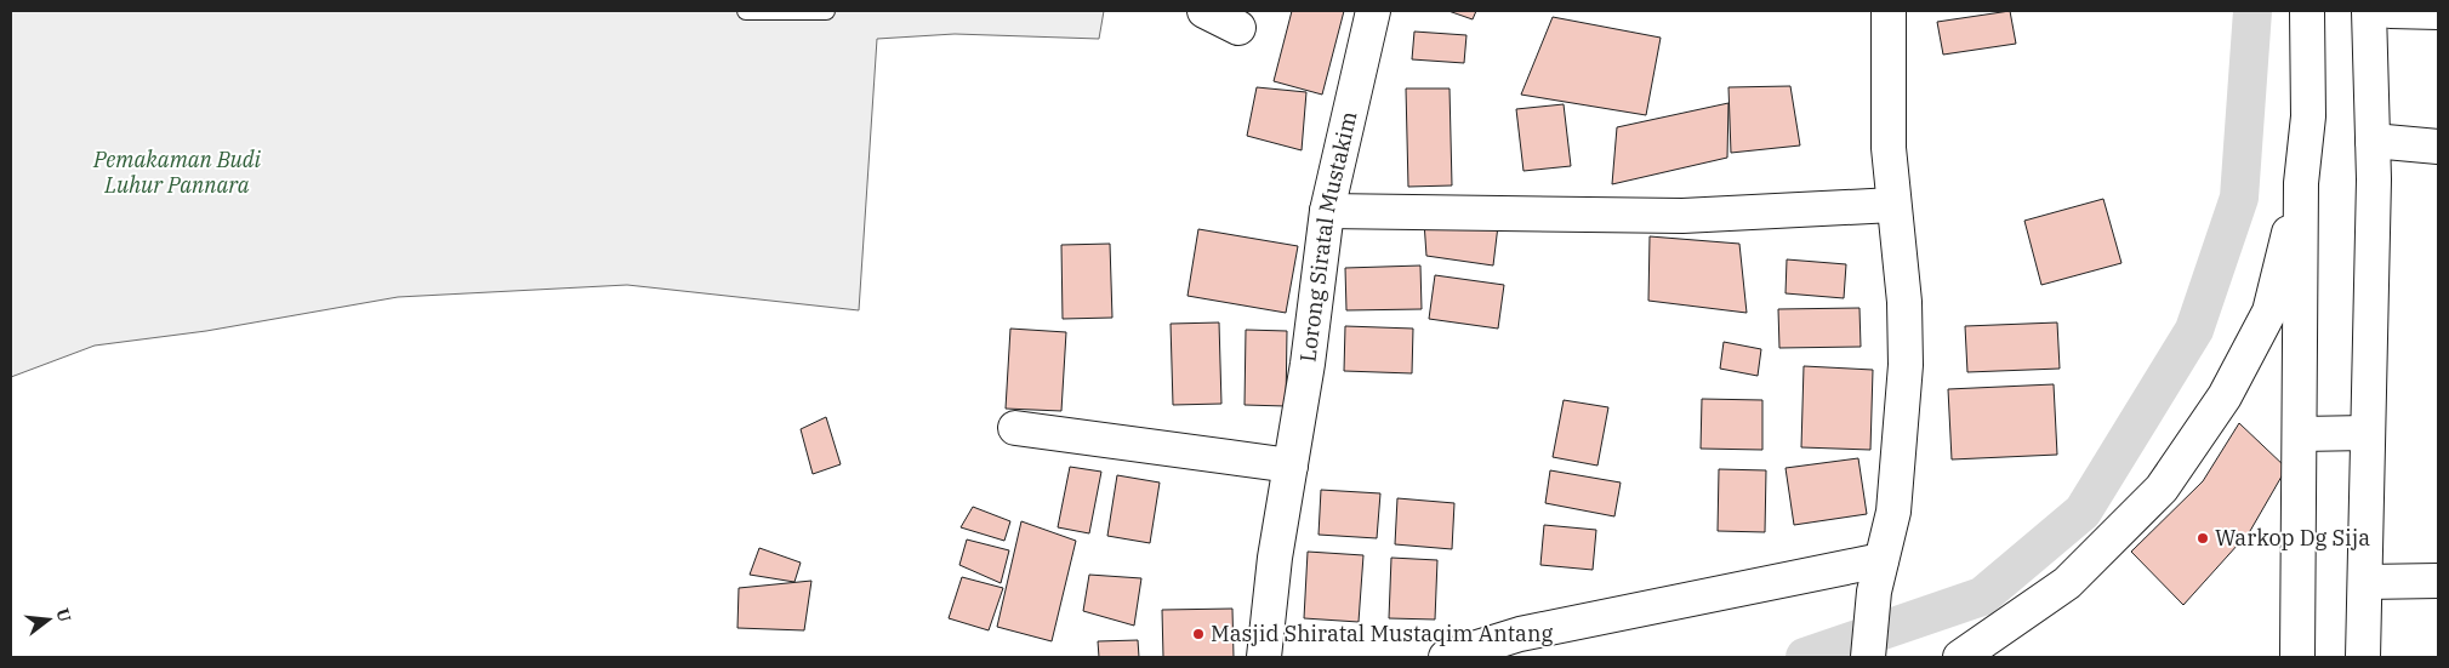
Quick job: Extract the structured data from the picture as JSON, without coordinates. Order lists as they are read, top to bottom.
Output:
{
  "streets": {
    "street": ["Lorong Siratal Mustakim"]
  },
  "parks": ["Pemakaman Budi Luhur Pannara"],
  "places": ["Warkop Dg Sija", "Masjid Shiratal Mustaqim Antang"],
  "north": "right"
}
